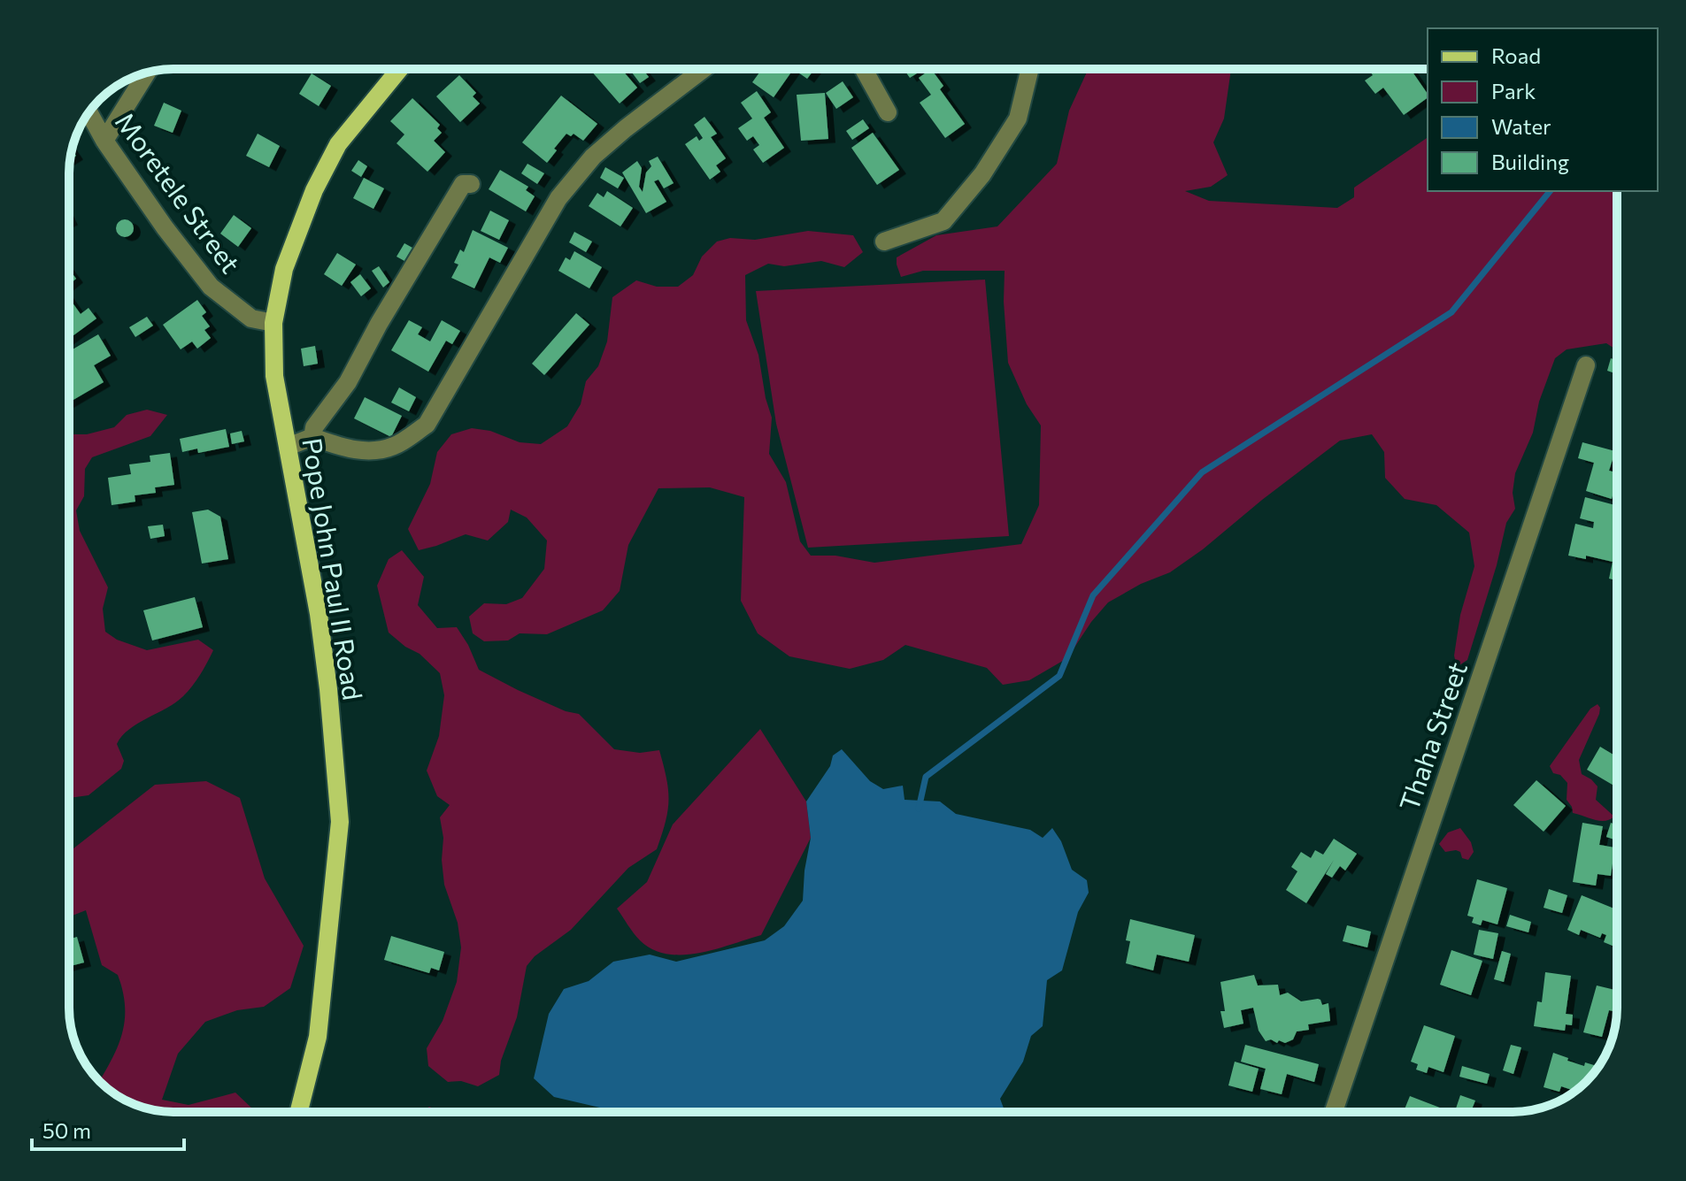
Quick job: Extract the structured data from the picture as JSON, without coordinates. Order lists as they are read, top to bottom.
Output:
{
  "streets": {
    "main road": ["Pope John Paul II Road"],
    "street": ["Moretele Street", "Thaha Street"]
  },
  "crossings": [
    ["Moretele Street", "Pope John Paul II Road"]
  ],
  "legend": [
    "Road",
    "Park",
    "Water",
    "Building"
  ],
  "scale_bar": "50 m"
}
